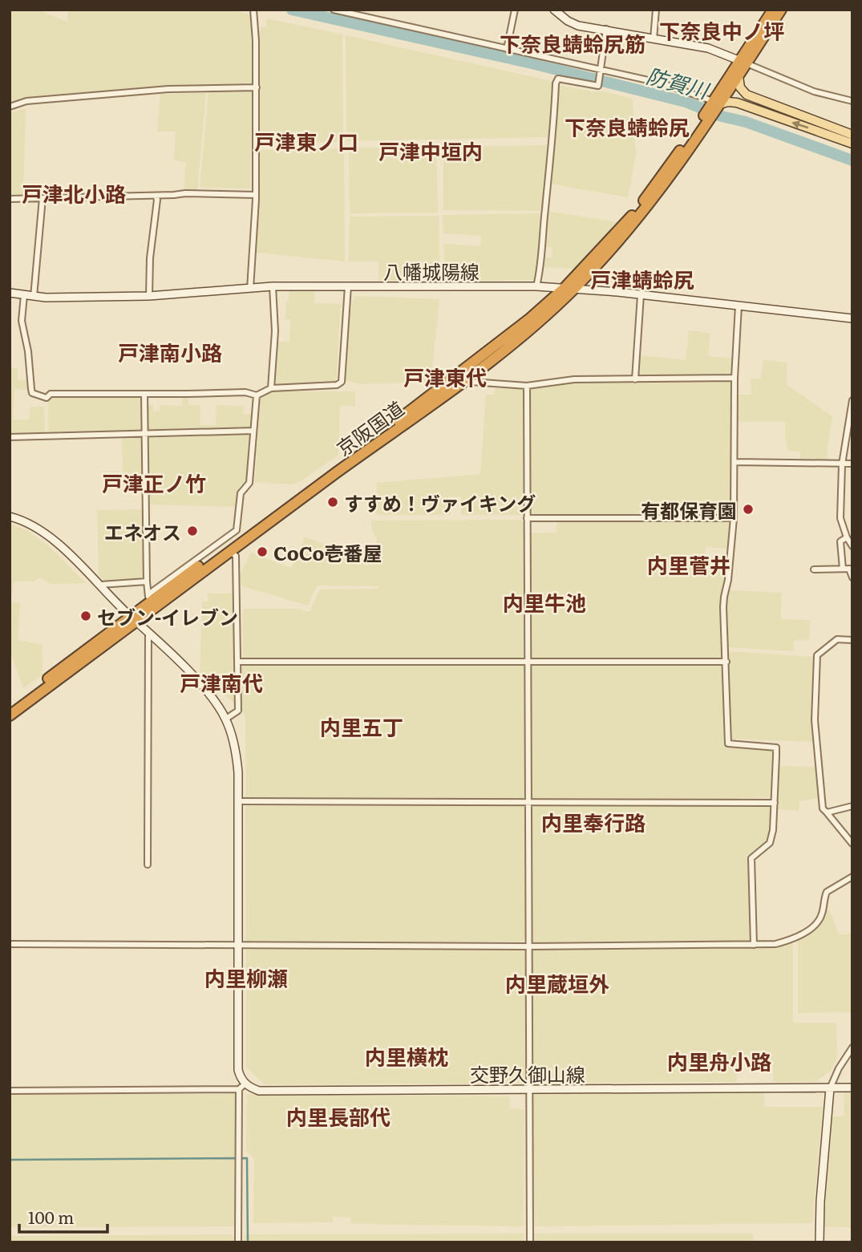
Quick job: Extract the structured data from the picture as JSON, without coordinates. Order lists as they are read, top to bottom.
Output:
{
  "streets": {
    "highway": ["京阪国道"],
    "main road": ["八幡城陽線", "交野久御山線"]
  },
  "crossings": [
    ["八幡城陽線", "京阪国道"]
  ],
  "districts": [
    "下奈良中ノ坪",
    "下奈良蜻蛉尻筋",
    "下奈良蜻蛉尻",
    "戸津東ノ口",
    "戸津中垣内",
    "戸津北小路",
    "戸津蜻蛉尻",
    "戸津南小路",
    "戸津東代",
    "戸津正ノ竹",
    "内里菅井",
    "内里牛池",
    "戸津南代",
    "内里五丁",
    "内里奉行路",
    "内里柳瀬",
    "内里蔵垣外",
    "内里横枕",
    "内里舟小路",
    "内里長部代"
  ],
  "water": ["防賀川"],
  "places": [
    "すすめ！ヴァイキング",
    "有都保育園",
    "エネオス",
    "CoCo壱番屋",
    "セブン-イレブン"
  ],
  "scale_bar": "100 m"
}
